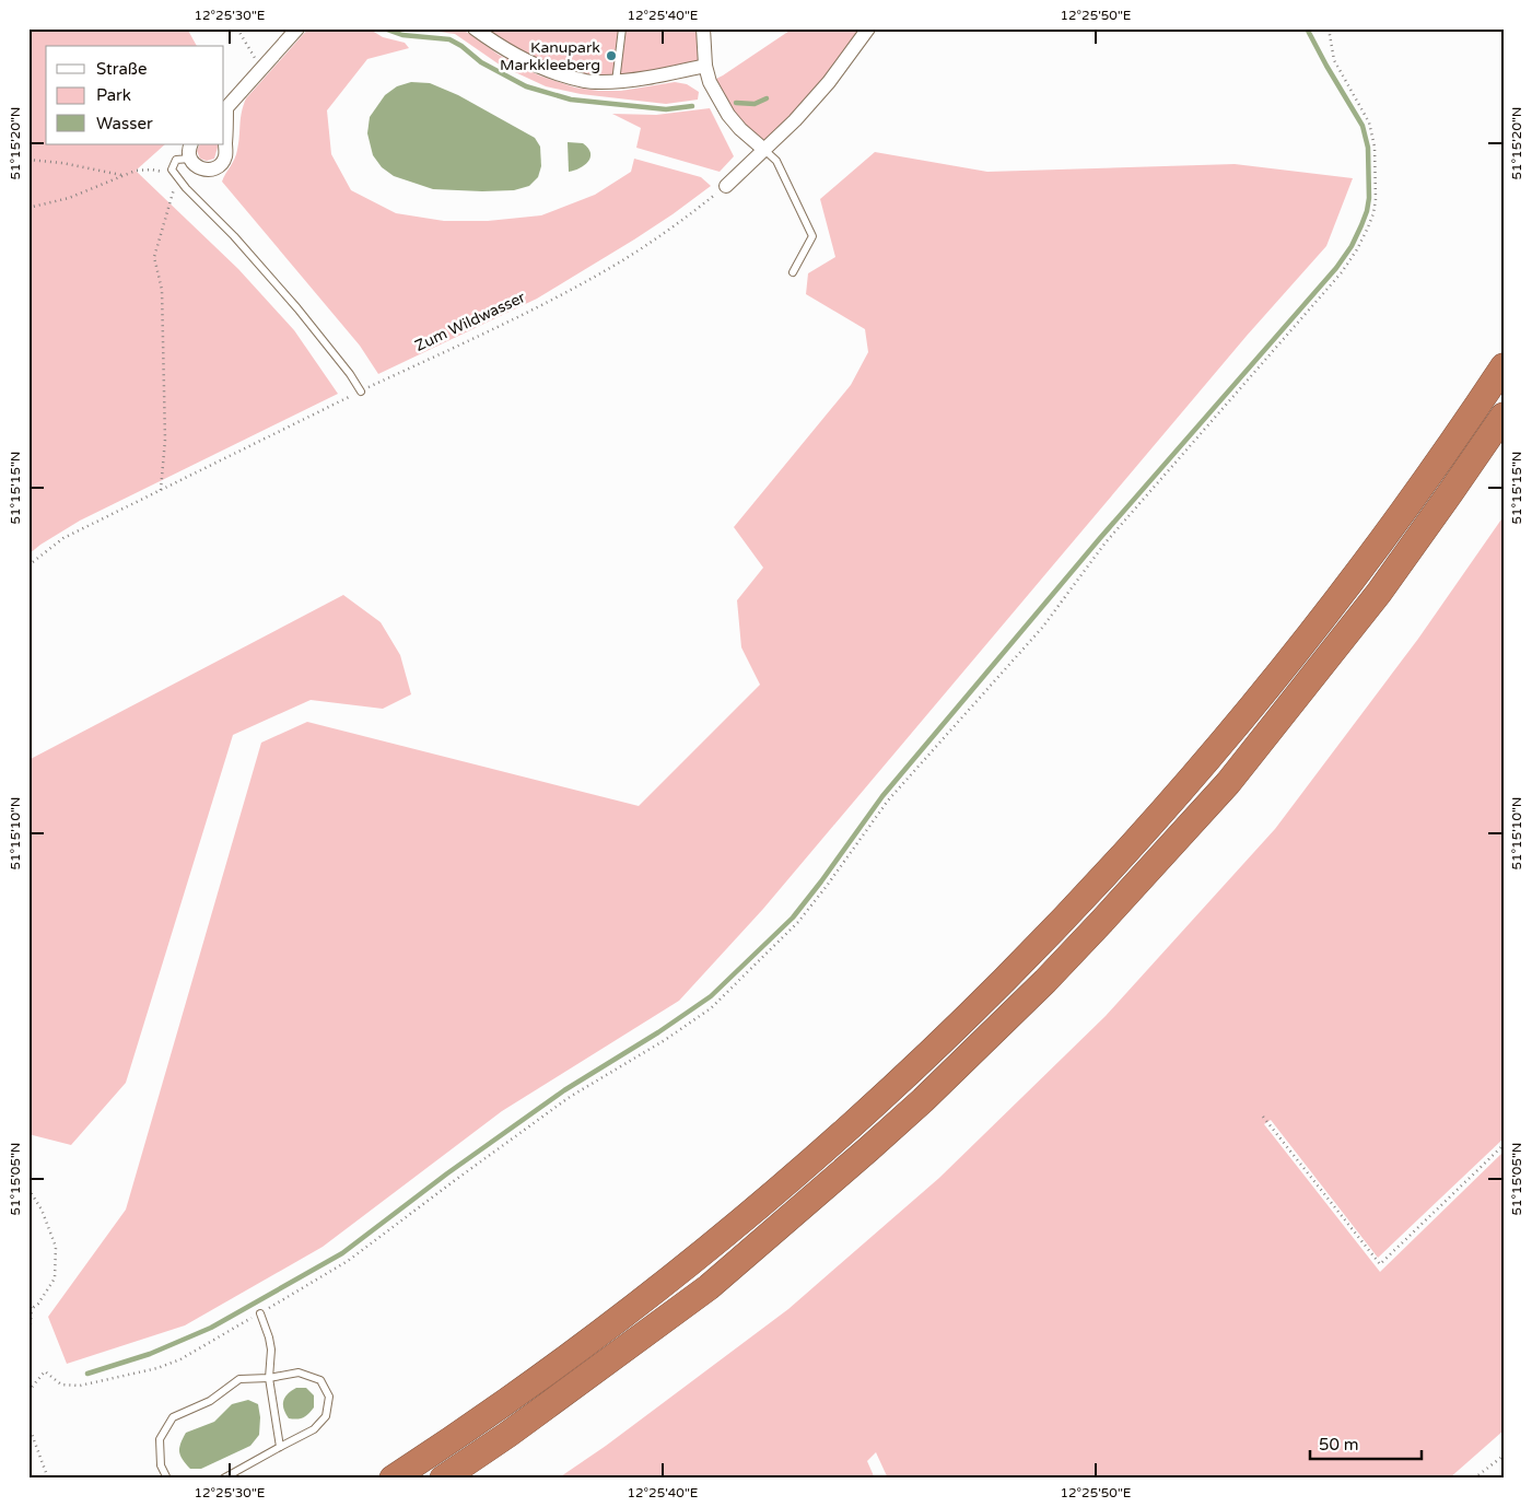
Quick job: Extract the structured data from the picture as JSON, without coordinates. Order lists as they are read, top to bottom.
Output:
{
  "streets": {
    "path": ["Zum Wildwasser"]
  },
  "places": ["Kanupark Markkleeberg"],
  "legend": ["Straße", "Park", "Wasser"],
  "scale_bar": "50 m",
  "coordinates": [
    "12°25'30\"E",
    "12°25'40\"E",
    "12°25'50\"E",
    "51°15'20\"N",
    "51°15'15\"N",
    "51°15'10\"N",
    "51°15'05\"N"
  ]
}
